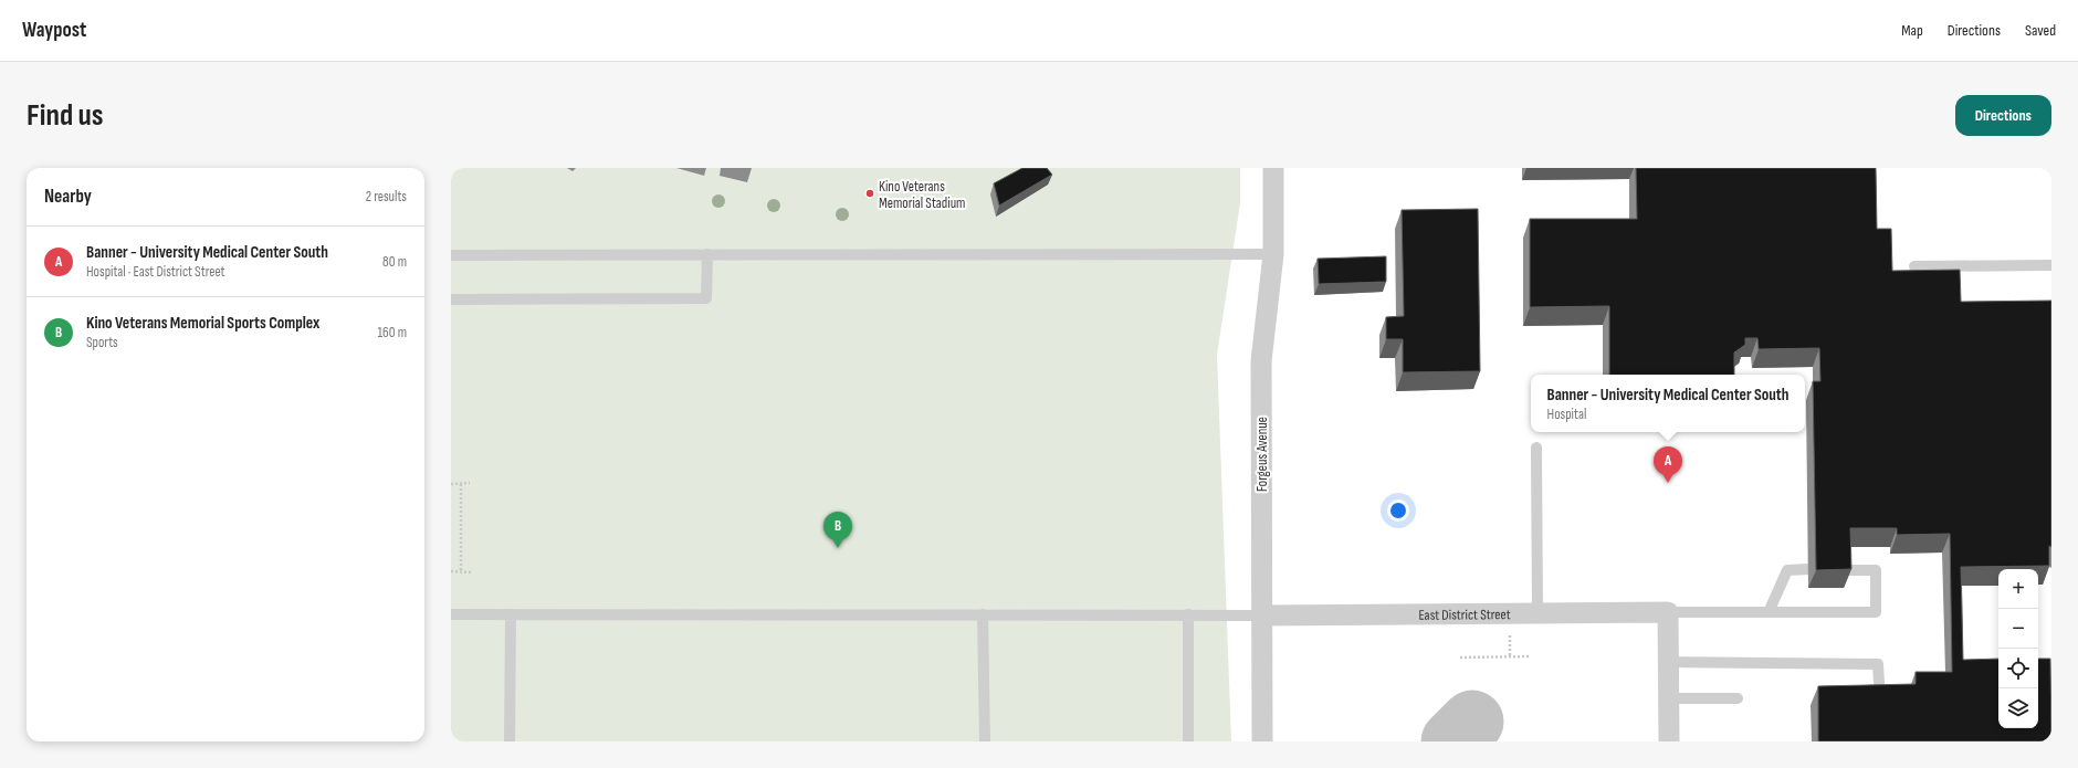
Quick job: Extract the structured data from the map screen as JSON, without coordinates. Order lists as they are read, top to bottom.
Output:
{
  "streets": {
    "street": ["Forgeus Avenue", "East District Street"]
  },
  "crossings": [
    ["Forgeus Avenue", "East District Street"]
  ],
  "places": ["Kino Veterans Memorial Stadium"],
  "page": {
    "header": "Waypost",
    "nav": ["Map", "Directions", "Saved"],
    "buttons": "Directions",
    "title": "Find us",
    "heading": ["Nearby", "2 results"],
    "list": [
      {
        "mark": "A",
        "name": "Banner - University Medical Center South",
        "note": "Hospital · East District Street",
        "value": "80 m"
      },
      {
        "mark": "B",
        "name": "Kino Veterans Memorial Sports Complex",
        "note": "Sports",
        "value": "160 m"
      }
    ],
    "popup": ["Banner - University Medical Center South", "Hospital"],
    "pins": ["A", "B"],
    "map_buttons": ["+", "−"]
  }
}
